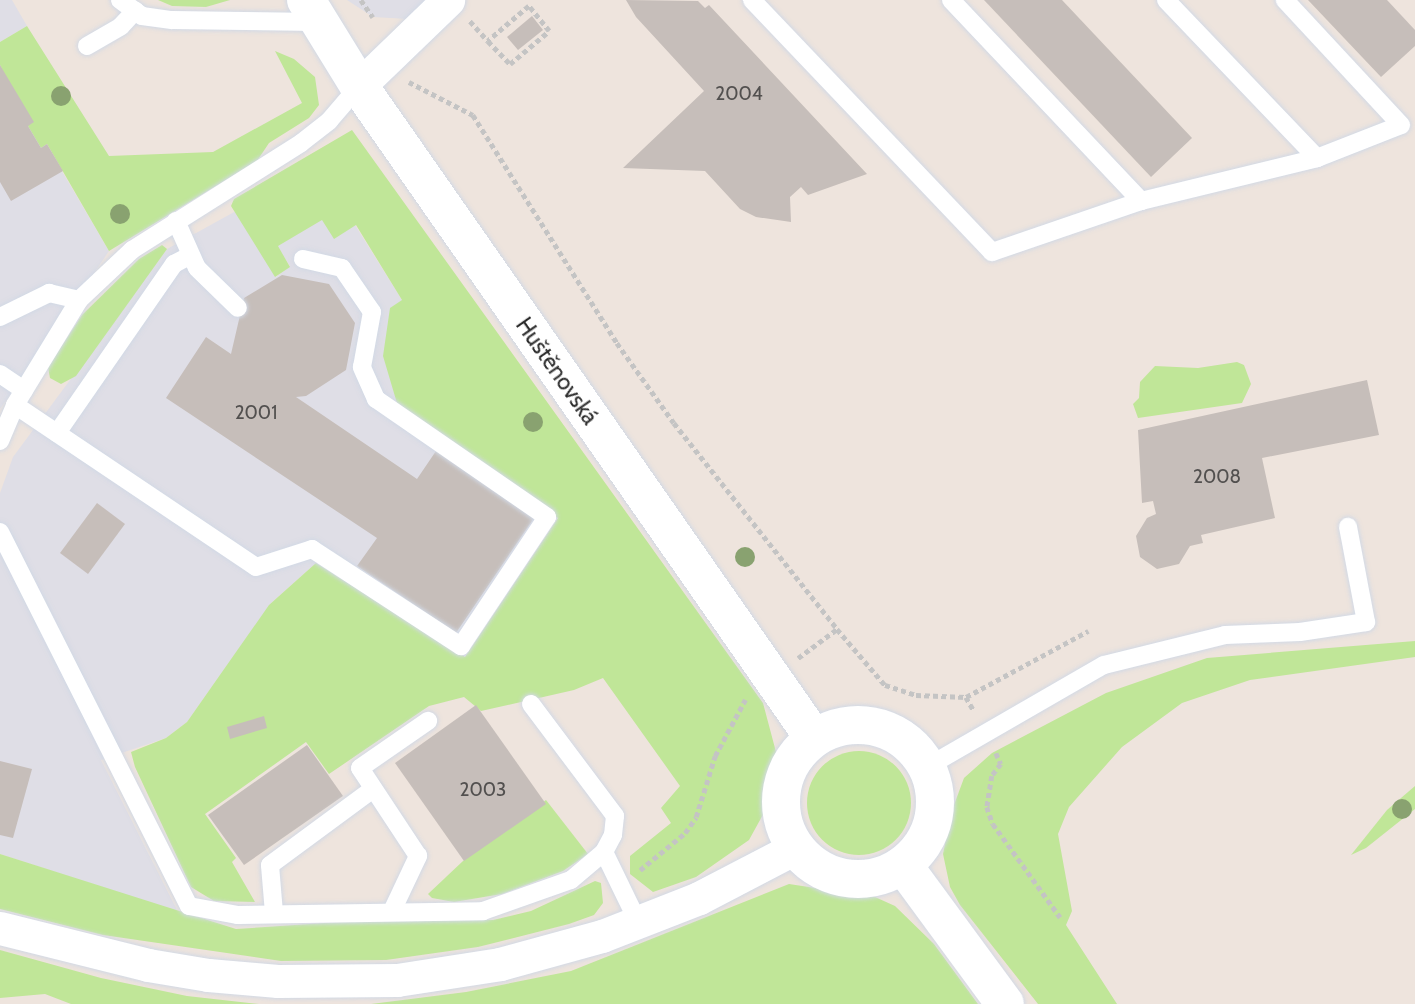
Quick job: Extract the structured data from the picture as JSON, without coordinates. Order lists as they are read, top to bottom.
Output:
{
  "streets": {
    "street": ["Huštěnovská"]
  },
  "house_numbers": [
    "2004",
    "2001",
    "2008",
    "2003"
  ]
}
